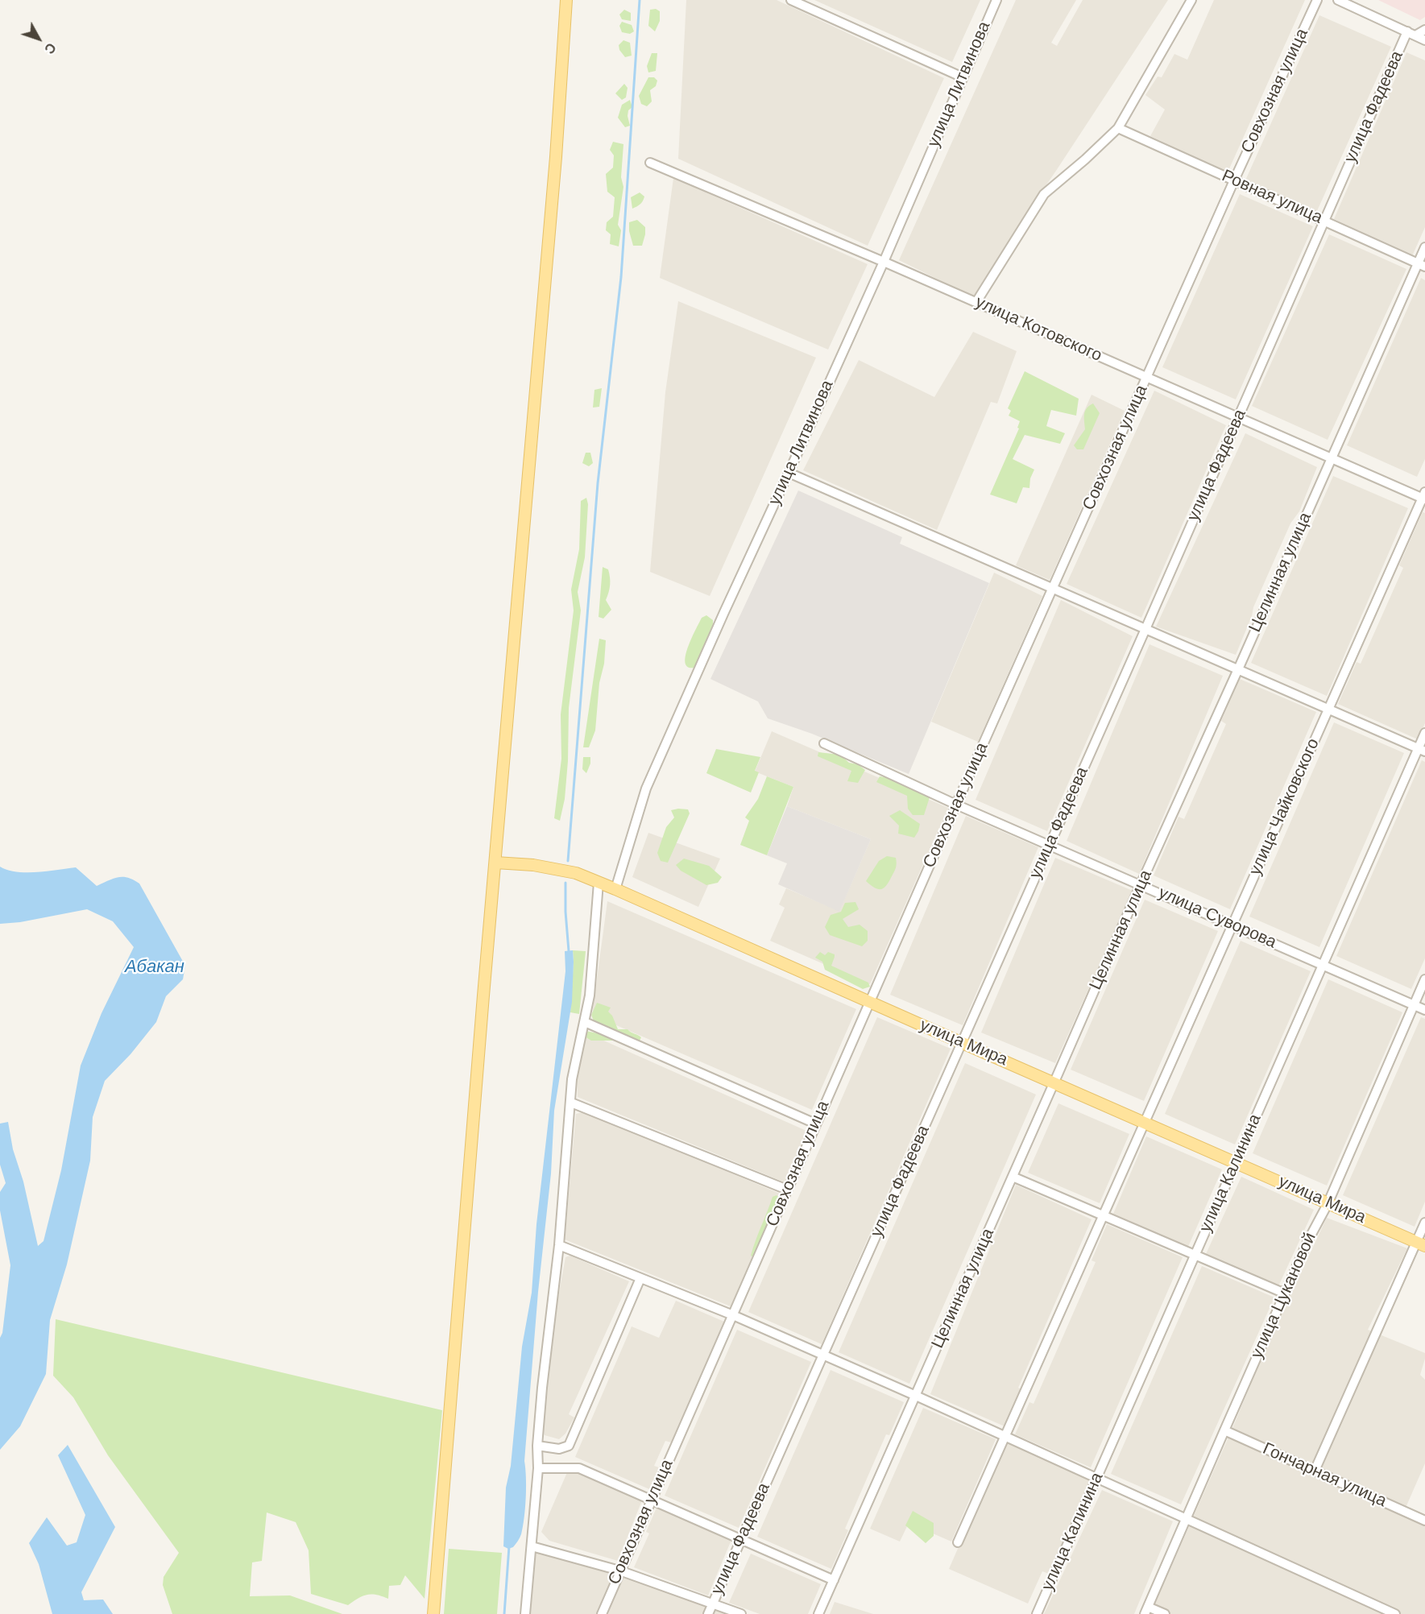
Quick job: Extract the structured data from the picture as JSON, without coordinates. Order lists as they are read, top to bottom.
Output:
{
  "streets": {
    "main road": ["улица Мира"],
    "street": [
      "улица Литвинова",
      "Совхозная улица",
      "улица Фадеева",
      "Ровная улица",
      "улица Котовского",
      "Целинная улица",
      "улица Чайковского",
      "улица Суворова",
      "улица Калинина",
      "улица Цукановой",
      "Гончарная улица"
    ]
  },
  "crossings": [
    ["улица Литвинова", "улица Котовского"],
    ["улица Литвинова", "улица Мира"],
    ["Совхозная улица", "Ровная улица"],
    ["Совхозная улица", "улица Котовского"],
    ["Совхозная улица", "улица Суворова"],
    ["Совхозная улица", "улица Мира"],
    ["улица Фадеева", "Ровная улица"],
    ["улица Фадеева", "улица Котовского"],
    ["улица Фадеева", "улица Суворова"],
    ["улица Фадеева", "улица Мира"],
    ["Ровная улица", "Целинная улица"],
    ["улица Котовского", "Целинная улица"],
    ["улица Котовского", "улица Чайковского"],
    ["Целинная улица", "улица Суворова"],
    ["Целинная улица", "улица Мира"],
    ["улица Чайковского", "улица Суворова"],
    ["улица Чайковского", "улица Мира"],
    ["улица Суворова", "улица Калинина"],
    ["улица Суворова", "улица Цукановой"],
    ["улица Мира", "улица Калинина"],
    ["улица Мира", "улица Цукановой"],
    ["улица Цукановой", "Гончарная улица"]
  ],
  "water": ["Абакан"],
  "north": "bottom right"
}
